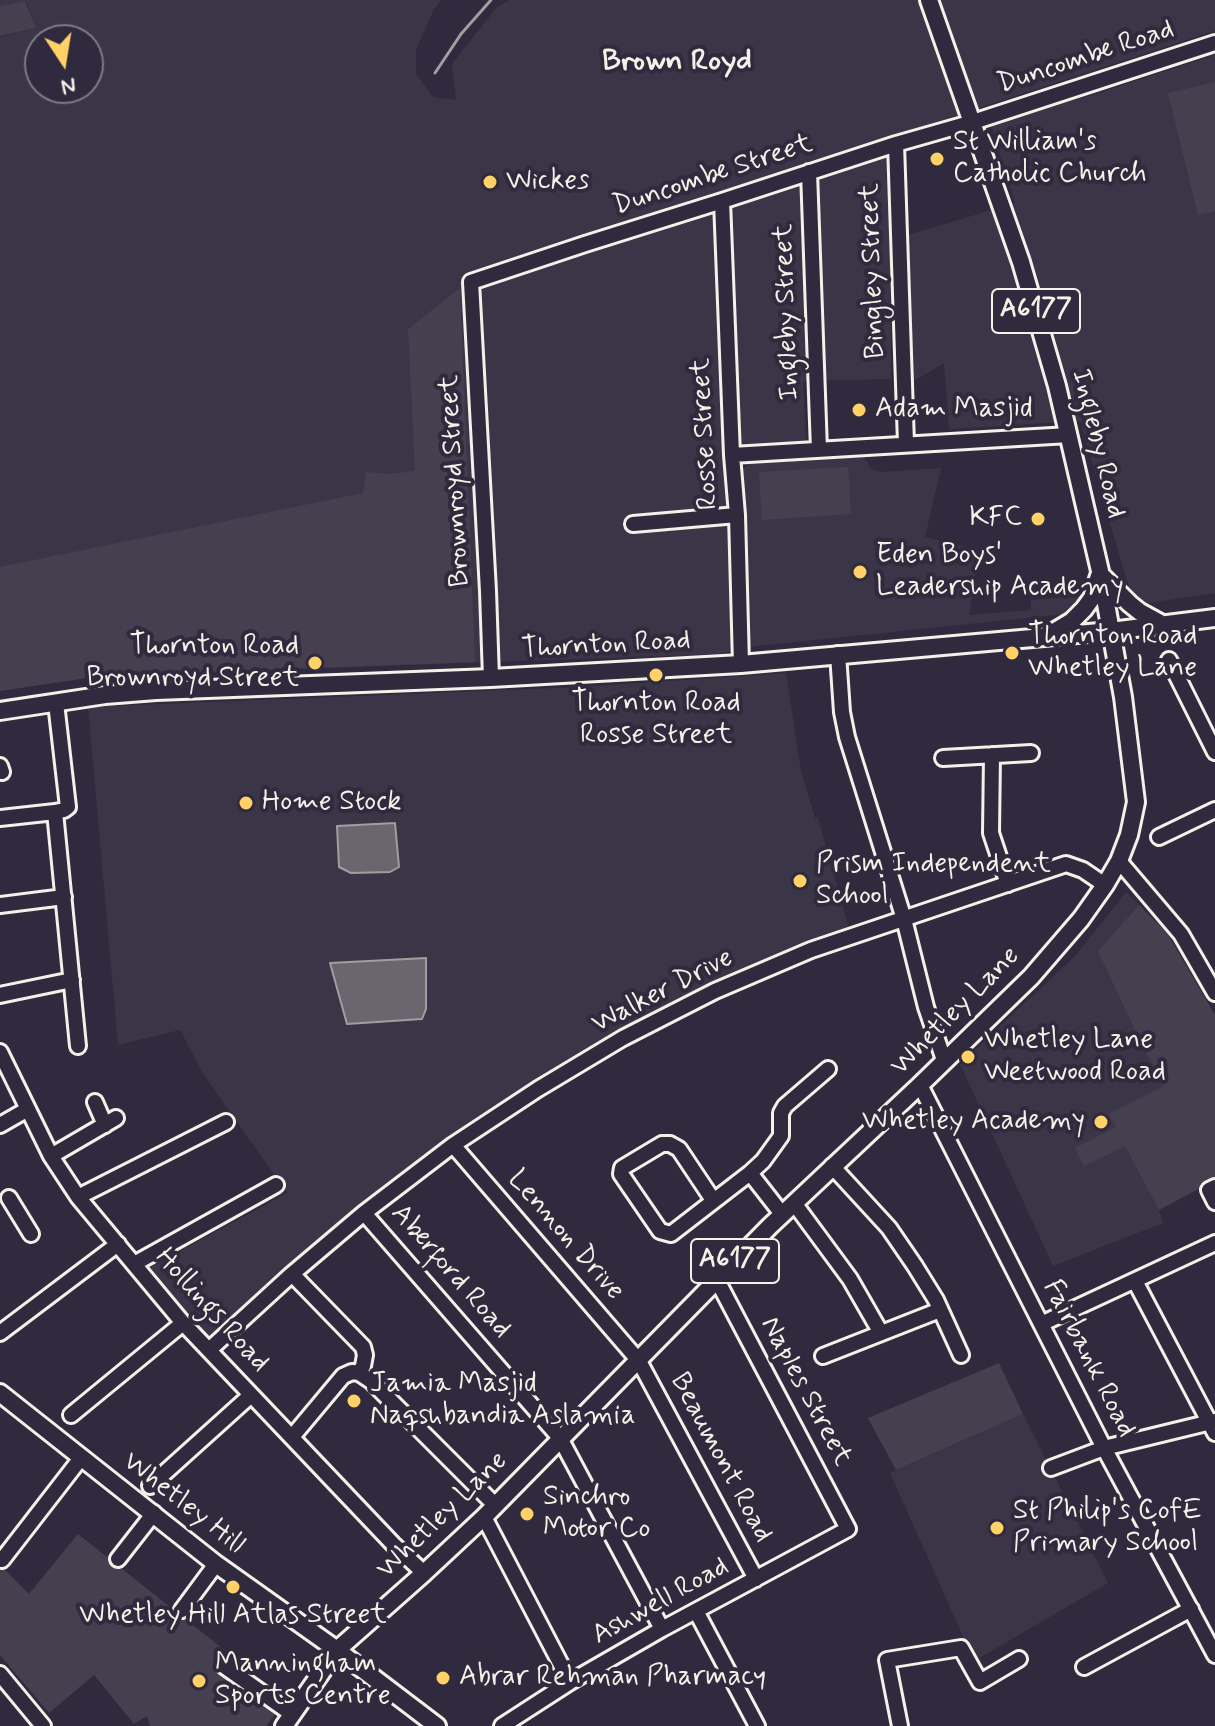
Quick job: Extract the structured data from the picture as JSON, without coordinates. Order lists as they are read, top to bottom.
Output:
{
  "streets": {
    "main road": [
      "A6177",
      "Ingleby Road",
      "Thornton Road",
      "Whetley Lane",
      "Whetley Hill"
    ],
    "street": [
      "Duncombe Road",
      "Duncombe Street",
      "Bingley Street",
      "Ingleby Street",
      "Rosse Street",
      "Brownroyd Street",
      "Walker Drive",
      "Lennon Drive",
      "Aberford Road",
      "Hollings Road",
      "Fairbank Road",
      "Naples Street",
      "Beaumont Road",
      "Ashwell Road"
    ]
  },
  "crossings": [
    ["Duncombe Road", "Duncombe Street"],
    ["Duncombe Road", "Ingleby Road"],
    ["Duncombe Street", "Bingley Street"],
    ["Duncombe Street", "Ingleby Street"],
    ["Duncombe Street", "Rosse Street"],
    ["Duncombe Street", "Ingleby Road"],
    ["Duncombe Street", "Brownroyd Street"],
    ["A6177", "Whetley Lane"],
    ["A6177", "Whetley Hill"],
    ["Rosse Street", "Thornton Road"],
    ["Ingleby Road", "Thornton Road"],
    ["Ingleby Road", "Whetley Lane"],
    ["Brownroyd Street", "Thornton Road"],
    ["Thornton Road", "Whetley Lane"],
    ["Walker Drive", "Whetley Lane"],
    ["Walker Drive", "Lennon Drive"],
    ["Walker Drive", "Aberford Road"],
    ["Walker Drive", "Hollings Road"],
    ["Whetley Lane", "Lennon Drive"],
    ["Whetley Lane", "Aberford Road"],
    ["Whetley Lane", "Hollings Road"],
    ["Whetley Lane", "Fairbank Road"],
    ["Whetley Lane", "Naples Street"],
    ["Whetley Lane", "Beaumont Road"],
    ["Whetley Lane", "Whetley Hill"],
    ["Lennon Drive", "Beaumont Road"],
    ["Aberford Road", "Ashwell Road"],
    ["Naples Street", "Ashwell Road"],
    ["Beaumont Road", "Ashwell Road"]
  ],
  "districts": ["Brown Royd"],
  "places": [
    "St William's Catholic Church",
    "Wickes",
    "Adam Masjid",
    "KFC",
    "Eden Boys' Leadership Academy",
    "Thornton Road Whetley Lane",
    "Thornton Road Brownroyd Street",
    "Thornton Road Rosse Street",
    "Home Stock",
    "Prism Independent School",
    "Whetley Lane Weetwood Road",
    "Whetley Academy",
    "Jamia Masjid Naqshbandia Aslamia",
    "Sinchro Motor Co",
    "St Philip's CofE Primary School",
    "Whetley Hill Atlas Street",
    "Abrar Rehman Pharmacy",
    "Manningham Sports Centre"
  ],
  "north": "bottom"
}
